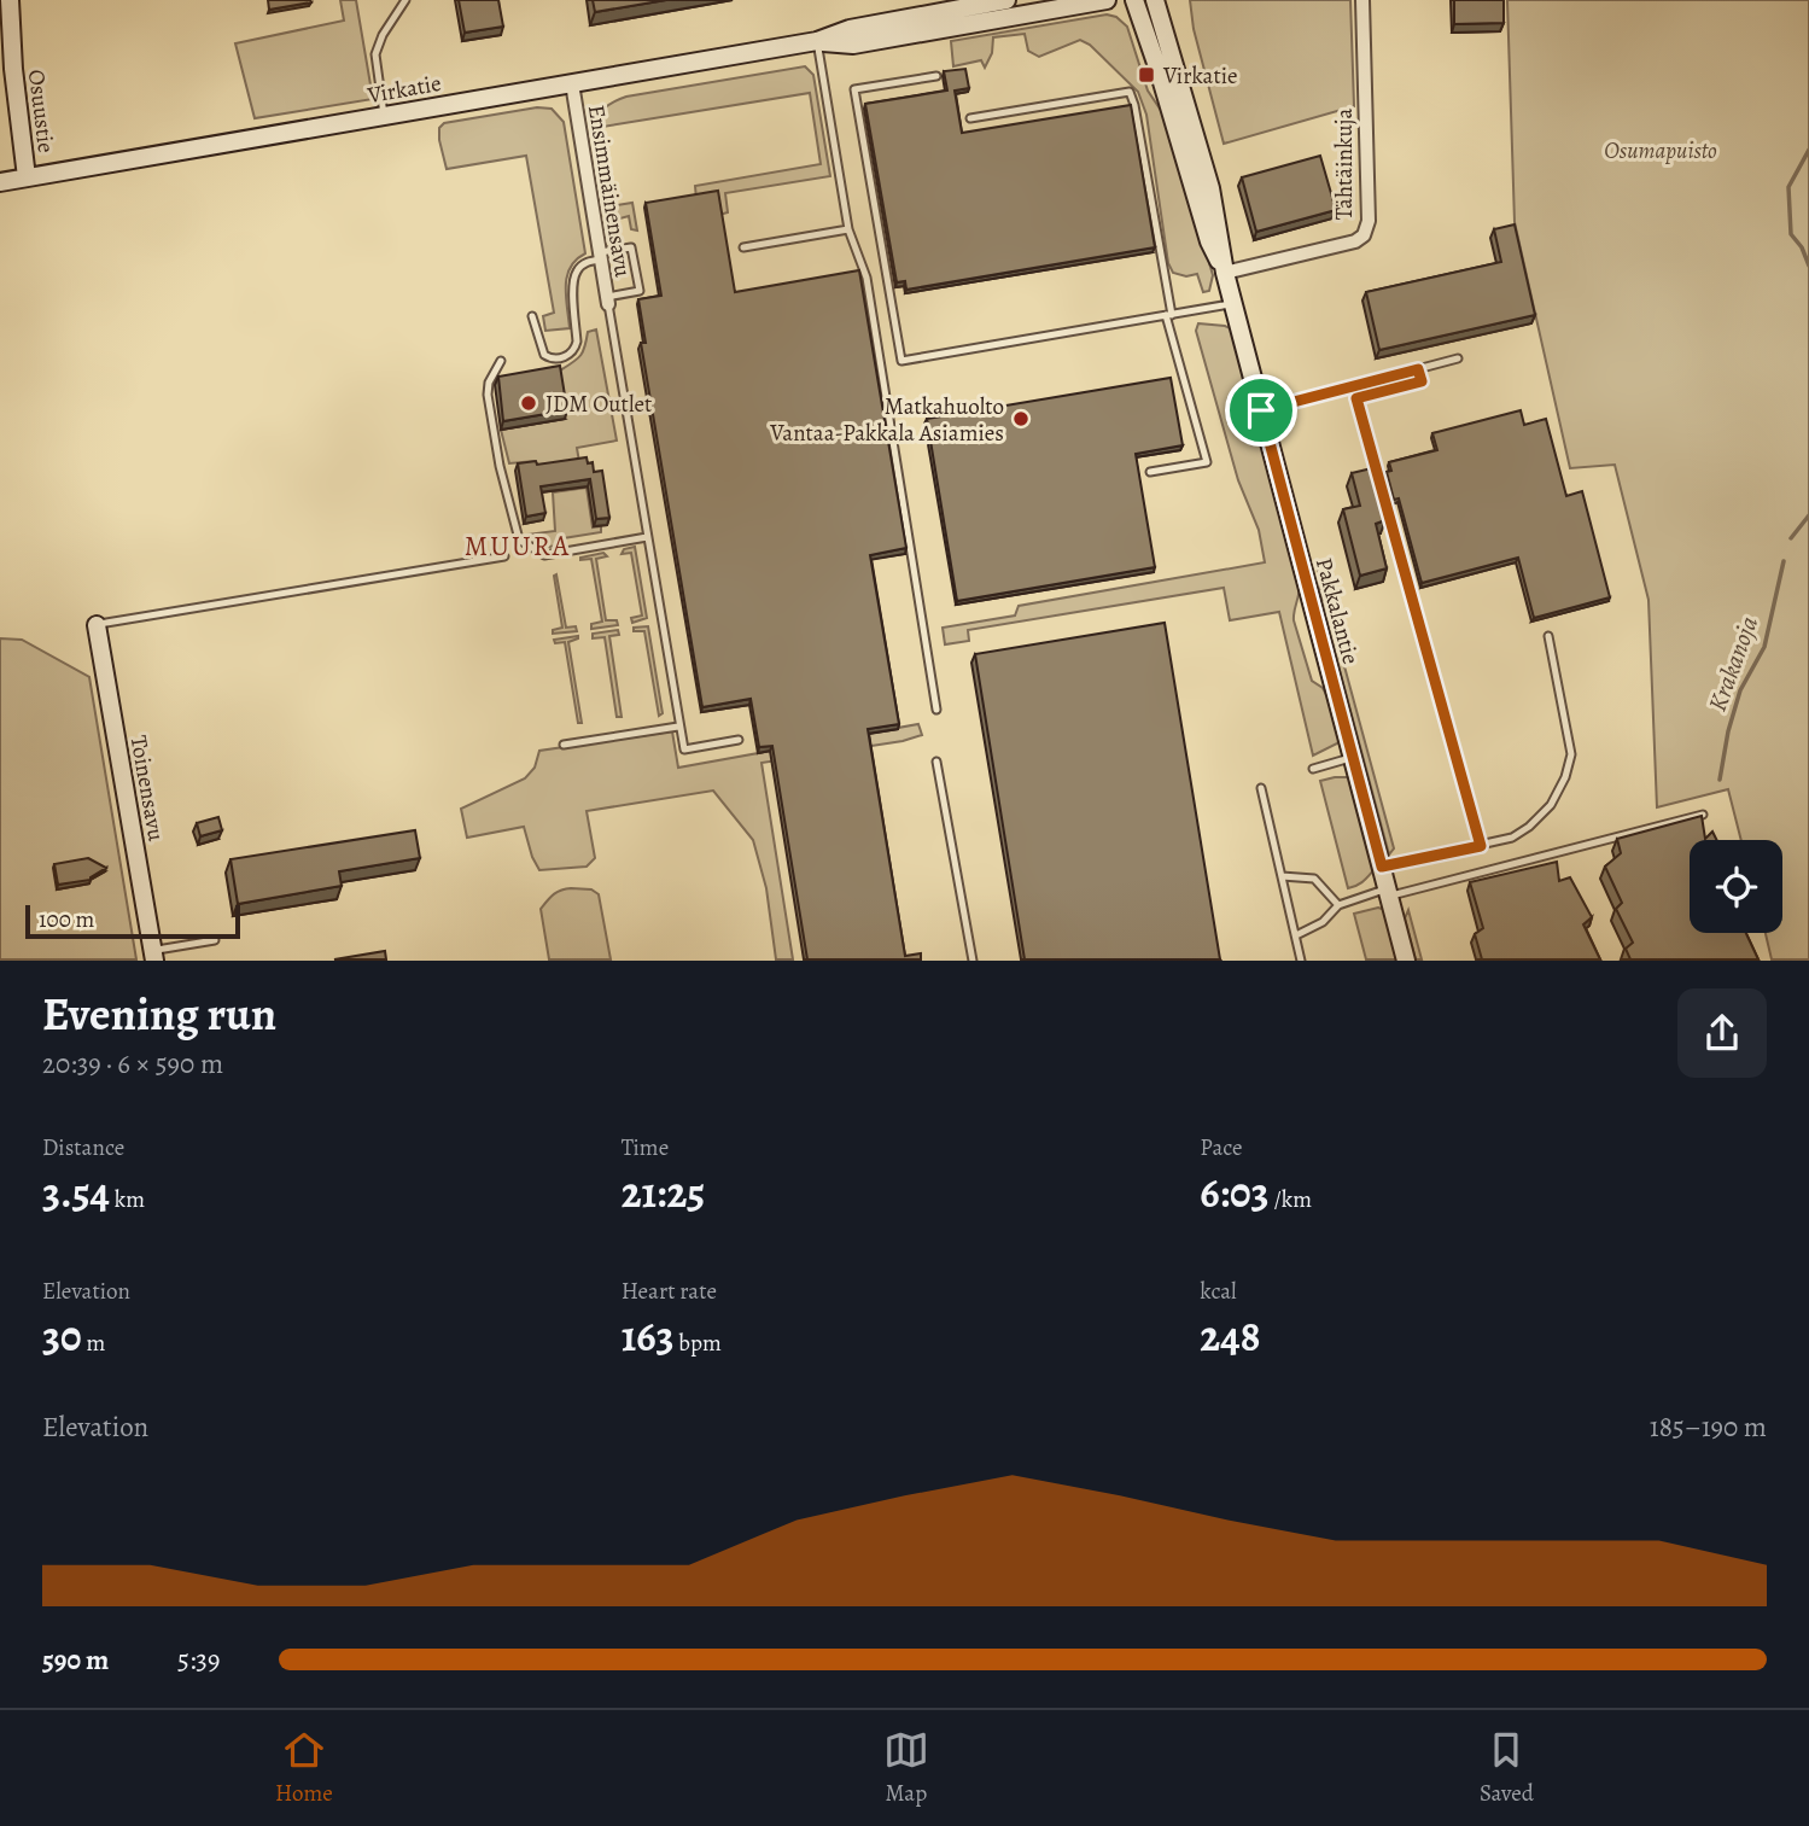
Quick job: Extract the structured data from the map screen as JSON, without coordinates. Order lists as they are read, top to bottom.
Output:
{
  "streets": {
    "street": [
      "Virkatie",
      "Osuustie",
      "Tähtäinkuja",
      "Ensimmäinensavu",
      "Pakkalantie",
      "Toinensavu"
    ]
  },
  "crossings": [
    ["Virkatie", "Osuustie"],
    ["Virkatie", "Ensimmäinensavu"],
    ["Tähtäinkuja", "Pakkalantie"]
  ],
  "districts": ["MUURA"],
  "water": ["Krakanoja"],
  "parks": ["Osumapuisto"],
  "places": {
    "transit": ["Virkatie"],
    "other": ["JDM Outlet", "Matkahuolto Vantaa-Pakkala Asiamies"]
  },
  "scale_bar": "100 m",
  "page": {
    "scale": "100 m",
    "heading": ["Evening run", "20:39 · 6 × 590 m"],
    "stats": [
      ["Distance", "3.54 km"],
      ["Time", "21:25"],
      ["Pace", "6:03 /km"],
      ["Elevation", "30 m"],
      ["Heart rate", "163 bpm"],
      ["kcal", "248"]
    ],
    "chart": ["Elevation", "185–190 m"],
    "list": [
      {
        "name": "590 m",
        "note": "5:39"
      }
    ],
    "tabs": ["Home", "Map", "Saved"]
  }
}
